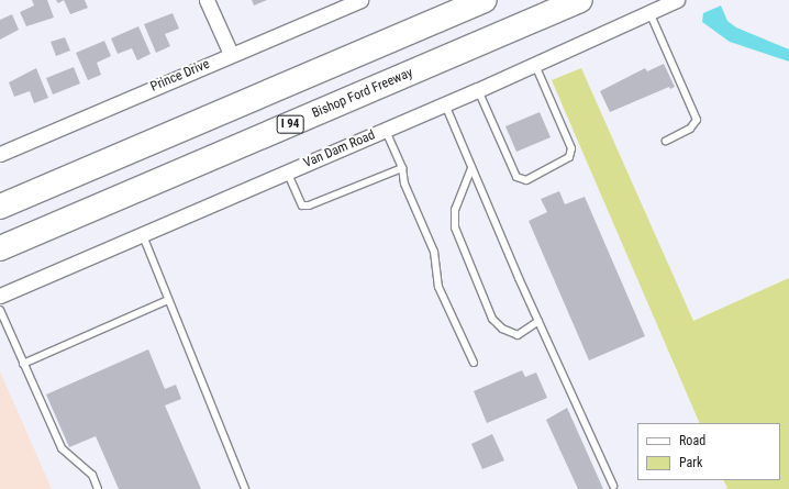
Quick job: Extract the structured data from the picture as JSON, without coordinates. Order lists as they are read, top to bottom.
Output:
{
  "streets": {
    "highway": ["Bishop Ford Freeway", "I 94"],
    "street": ["Prince Drive", "Van Dam Road"]
  },
  "legend": ["Road", "Park"]
}
